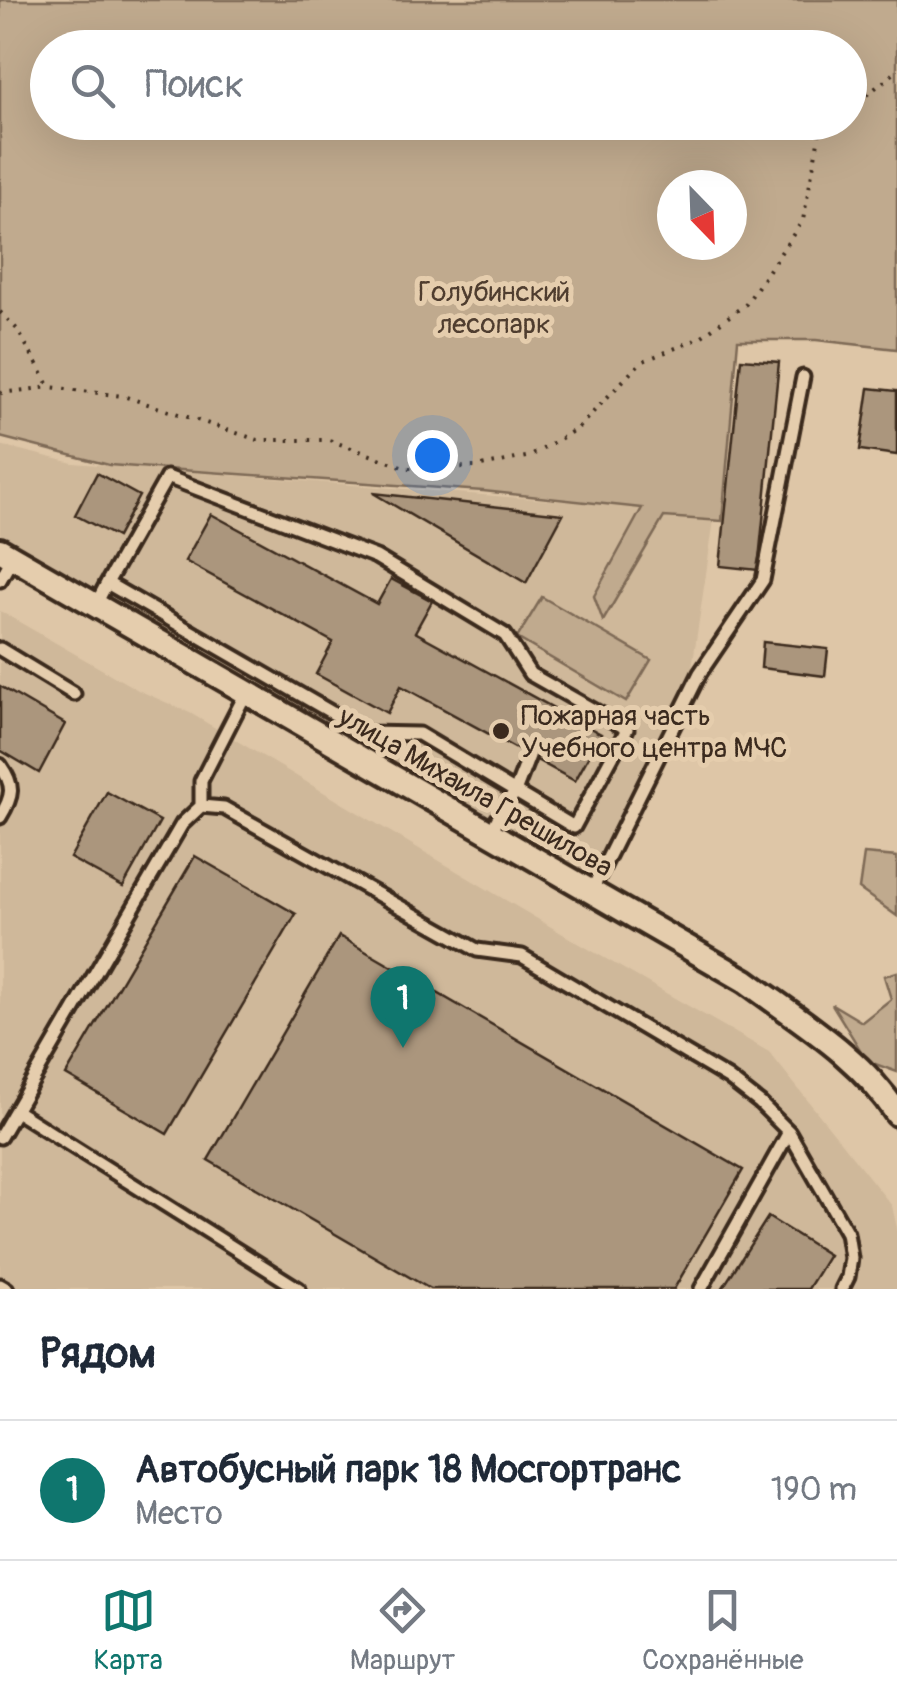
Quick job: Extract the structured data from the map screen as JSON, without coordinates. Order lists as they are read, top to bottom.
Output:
{
  "streets": {
    "street": ["улица Михаила Грешилова"]
  },
  "parks": ["Голубинский лесопарк"],
  "places": ["Пожарная часть Учебного центра МЧС"],
  "north": "bottom right",
  "page": {
    "search": "Поиск",
    "pins": "1",
    "heading": "Рядом",
    "list": [
      {
        "mark": "1",
        "name": "Автобусный парк 18 Мосгортранс",
        "note": "Место",
        "value": "190 m"
      }
    ],
    "nav": ["Карта", "Маршрут", "Сохранённые"]
  }
}
